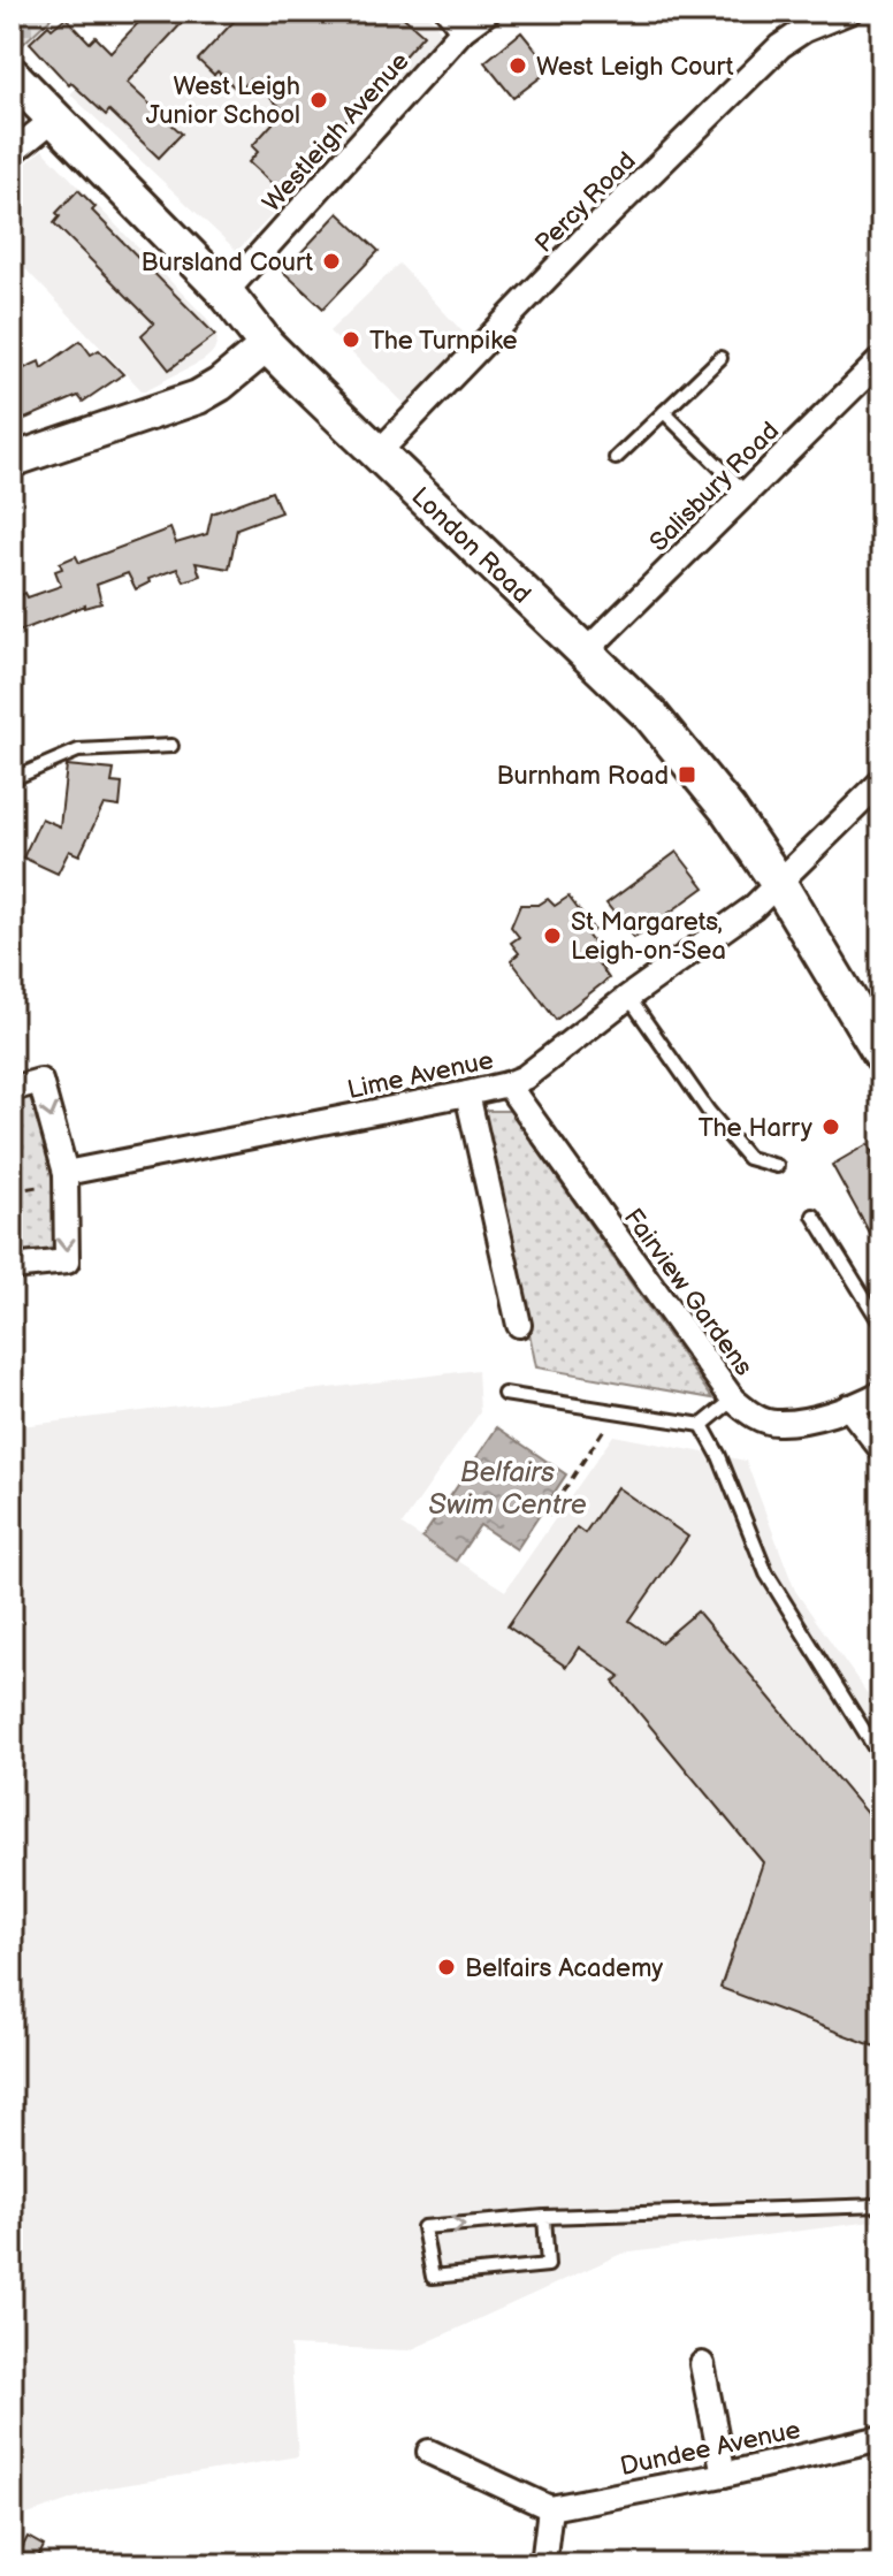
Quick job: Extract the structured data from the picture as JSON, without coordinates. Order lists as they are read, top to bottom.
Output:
{
  "streets": {
    "main road": ["London Road"],
    "street": [
      "Westleigh Avenue",
      "Percy Road",
      "Salisbury Road",
      "Lime Avenue",
      "Fairview Gardens",
      "Dundee Avenue"
    ]
  },
  "crossings": [
    ["Westleigh Avenue", "London Road"],
    ["Percy Road", "London Road"],
    ["Salisbury Road", "London Road"],
    ["London Road", "Lime Avenue"],
    ["Lime Avenue", "Fairview Gardens"]
  ],
  "water": ["Belfairs Swim Centre"],
  "places": {
    "other": [
      "West Leigh Court",
      "West Leigh Junior School",
      "Bursland Court",
      "The Turnpike",
      "St Margarets, Leigh-on-Sea",
      "The Harry",
      "Belfairs Academy"
    ],
    "transit": ["Burnham Road"]
  }
}
